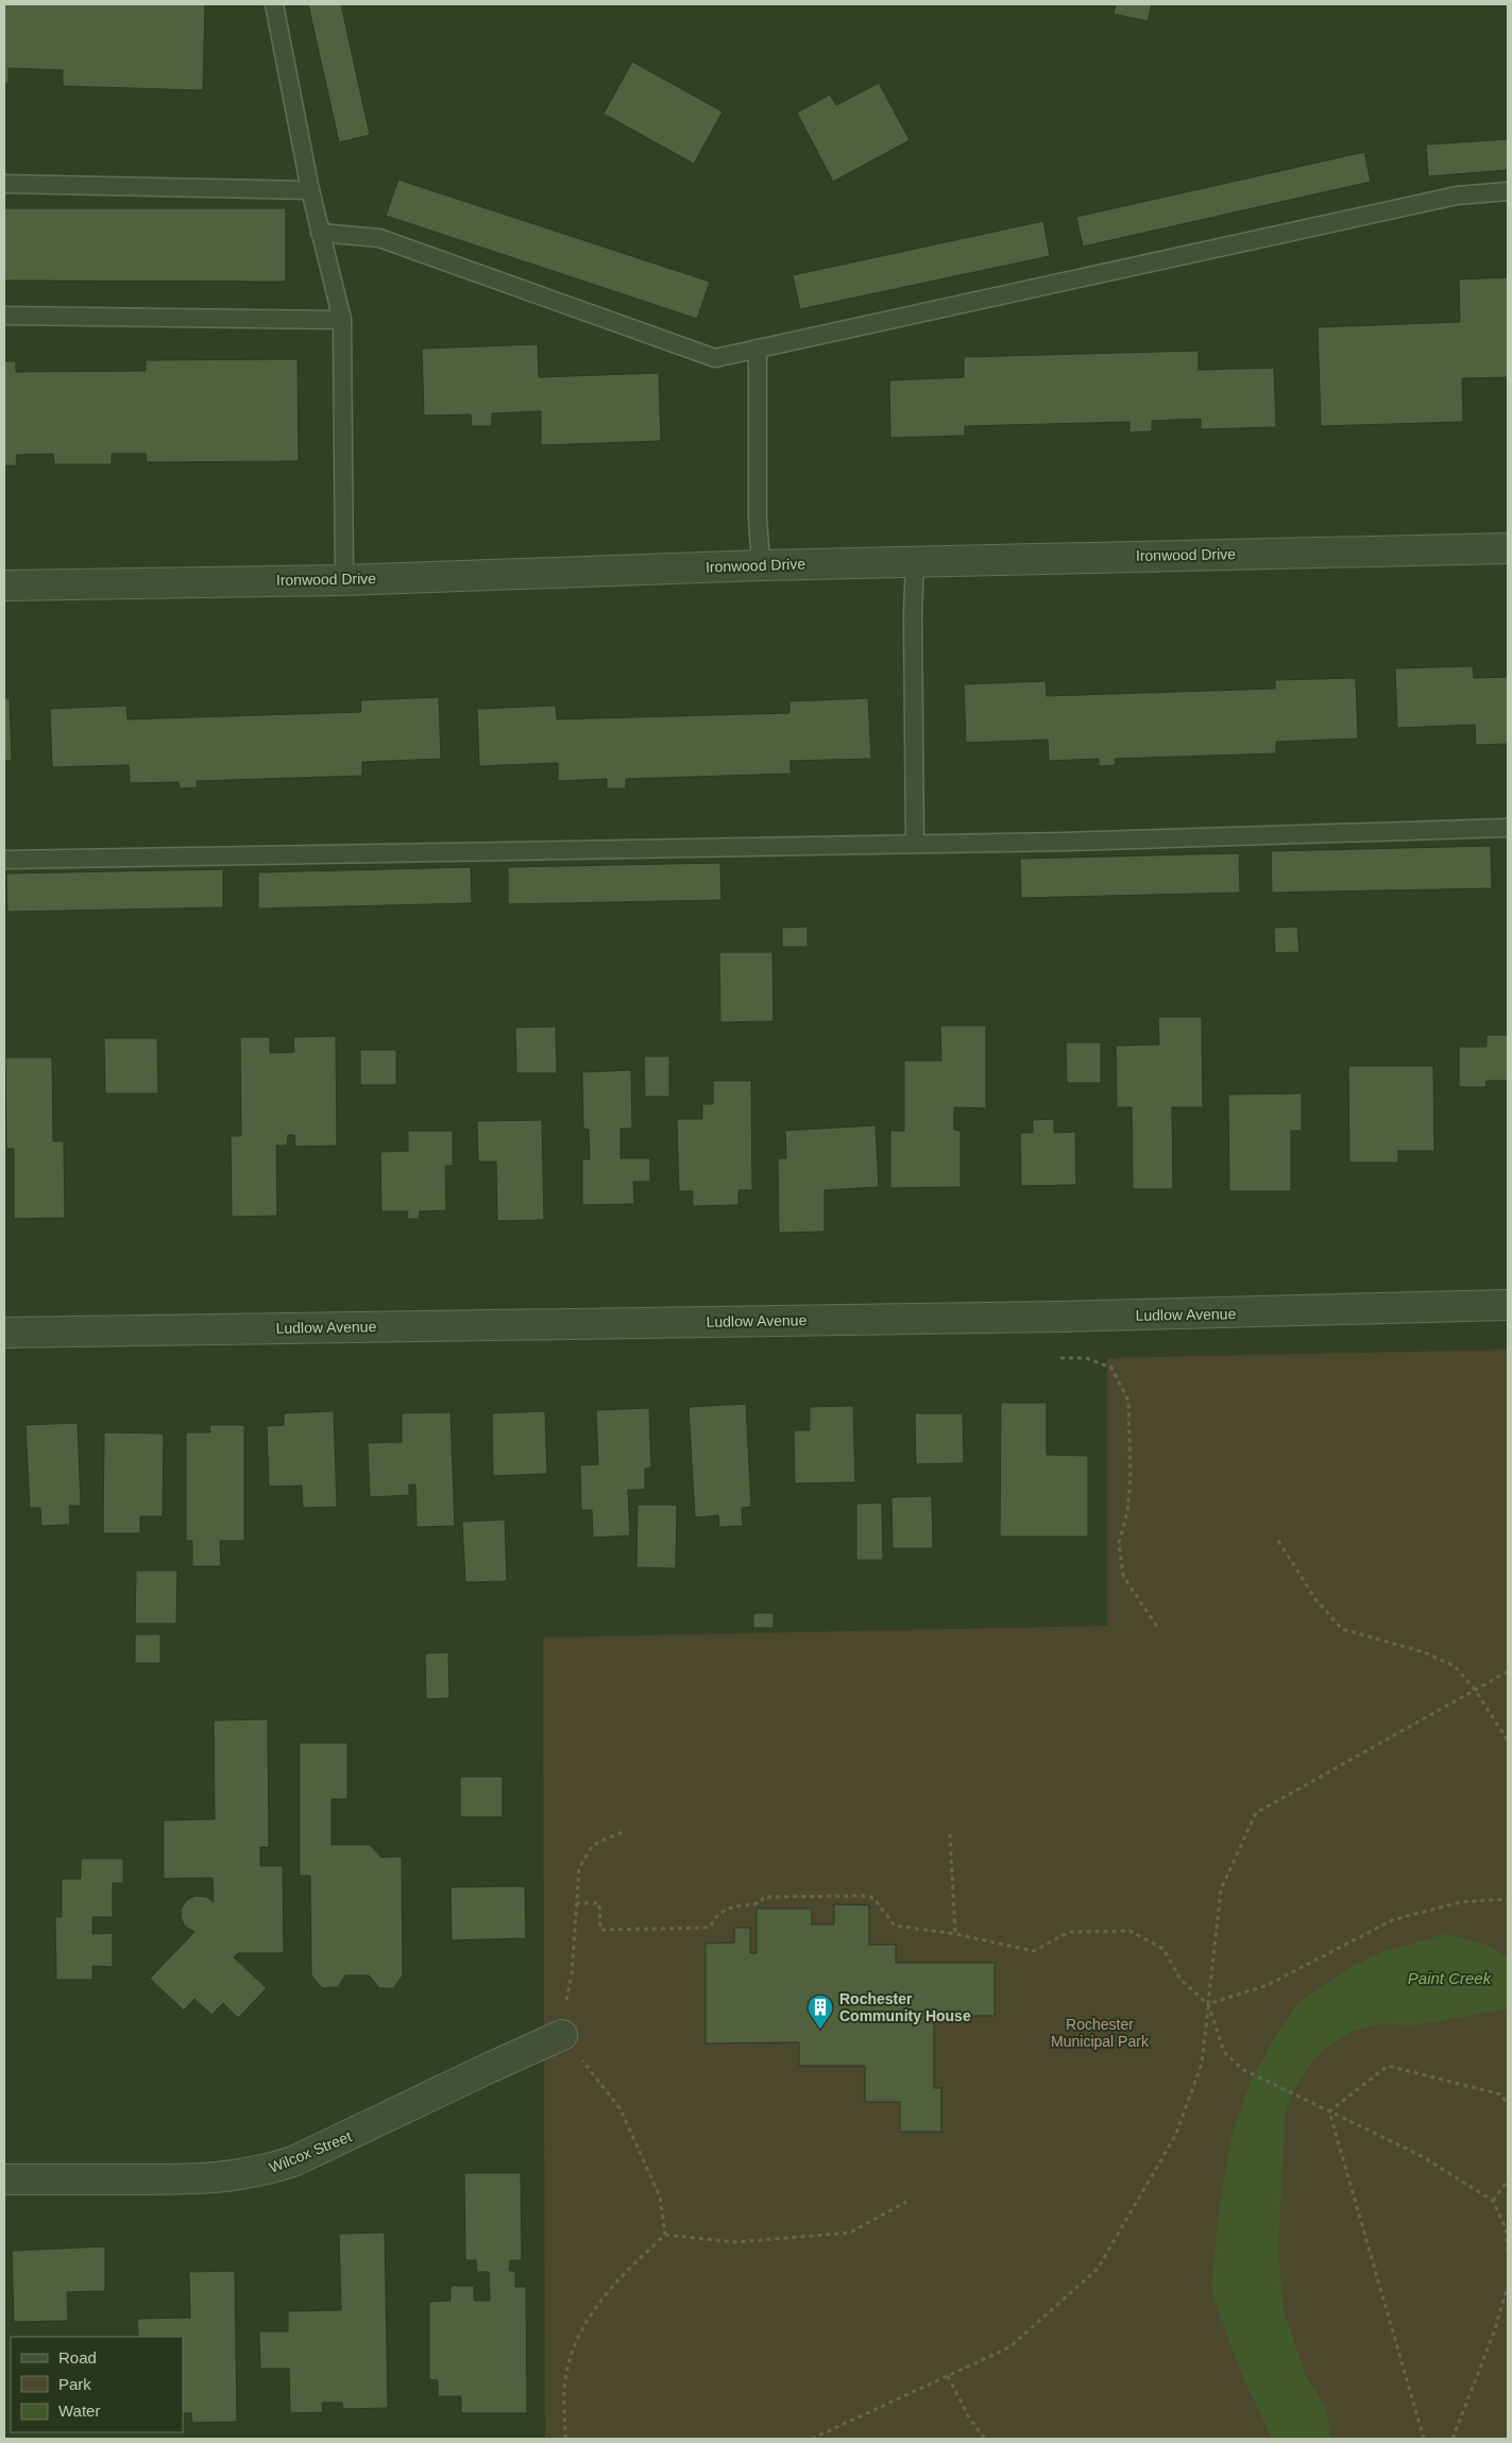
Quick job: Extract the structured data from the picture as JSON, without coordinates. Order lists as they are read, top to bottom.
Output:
{
  "streets": {
    "street": ["Ironwood Drive", "Ludlow Avenue", "Wilcox Street"]
  },
  "water": ["Paint Creek"],
  "parks": ["Rochester Municipal Park"],
  "places": {
    "building": ["Rochester Community House"]
  },
  "legend": ["Road", "Park", "Water"]
}
